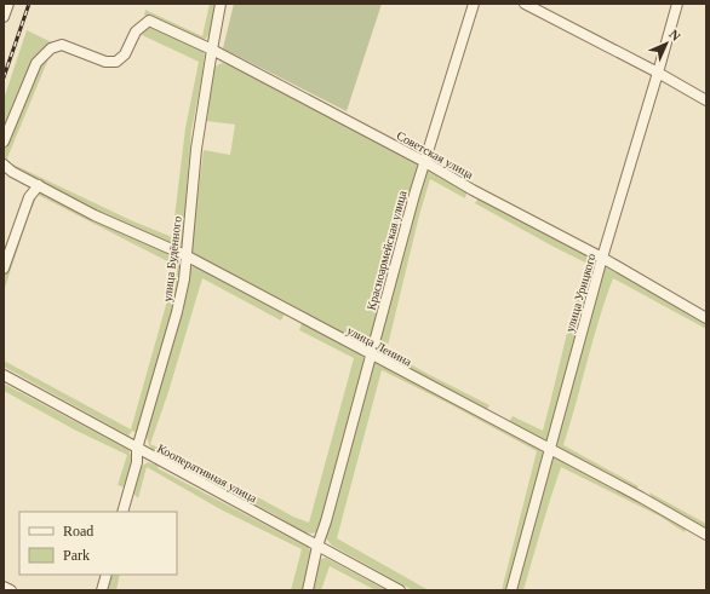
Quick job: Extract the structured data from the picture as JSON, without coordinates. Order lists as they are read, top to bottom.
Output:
{
  "streets": {
    "street": [
      "Советская улица",
      "Красноармейская улица",
      "улица Будённого",
      "улица Урицкого",
      "улица Ленина",
      "Кооперативная улица"
    ]
  },
  "crossings": [
    ["Советская улица", "Красноармейская улица"],
    ["Советская улица", "улица Будённого"],
    ["Советская улица", "улица Урицкого"],
    ["Красноармейская улица", "улица Ленина"],
    ["Красноармейская улица", "Кооперативная улица"],
    ["улица Будённого", "улица Ленина"],
    ["улица Будённого", "Кооперативная улица"],
    ["улица Урицкого", "улица Ленина"]
  ],
  "legend": ["Road", "Park"],
  "north": "top right"
}
